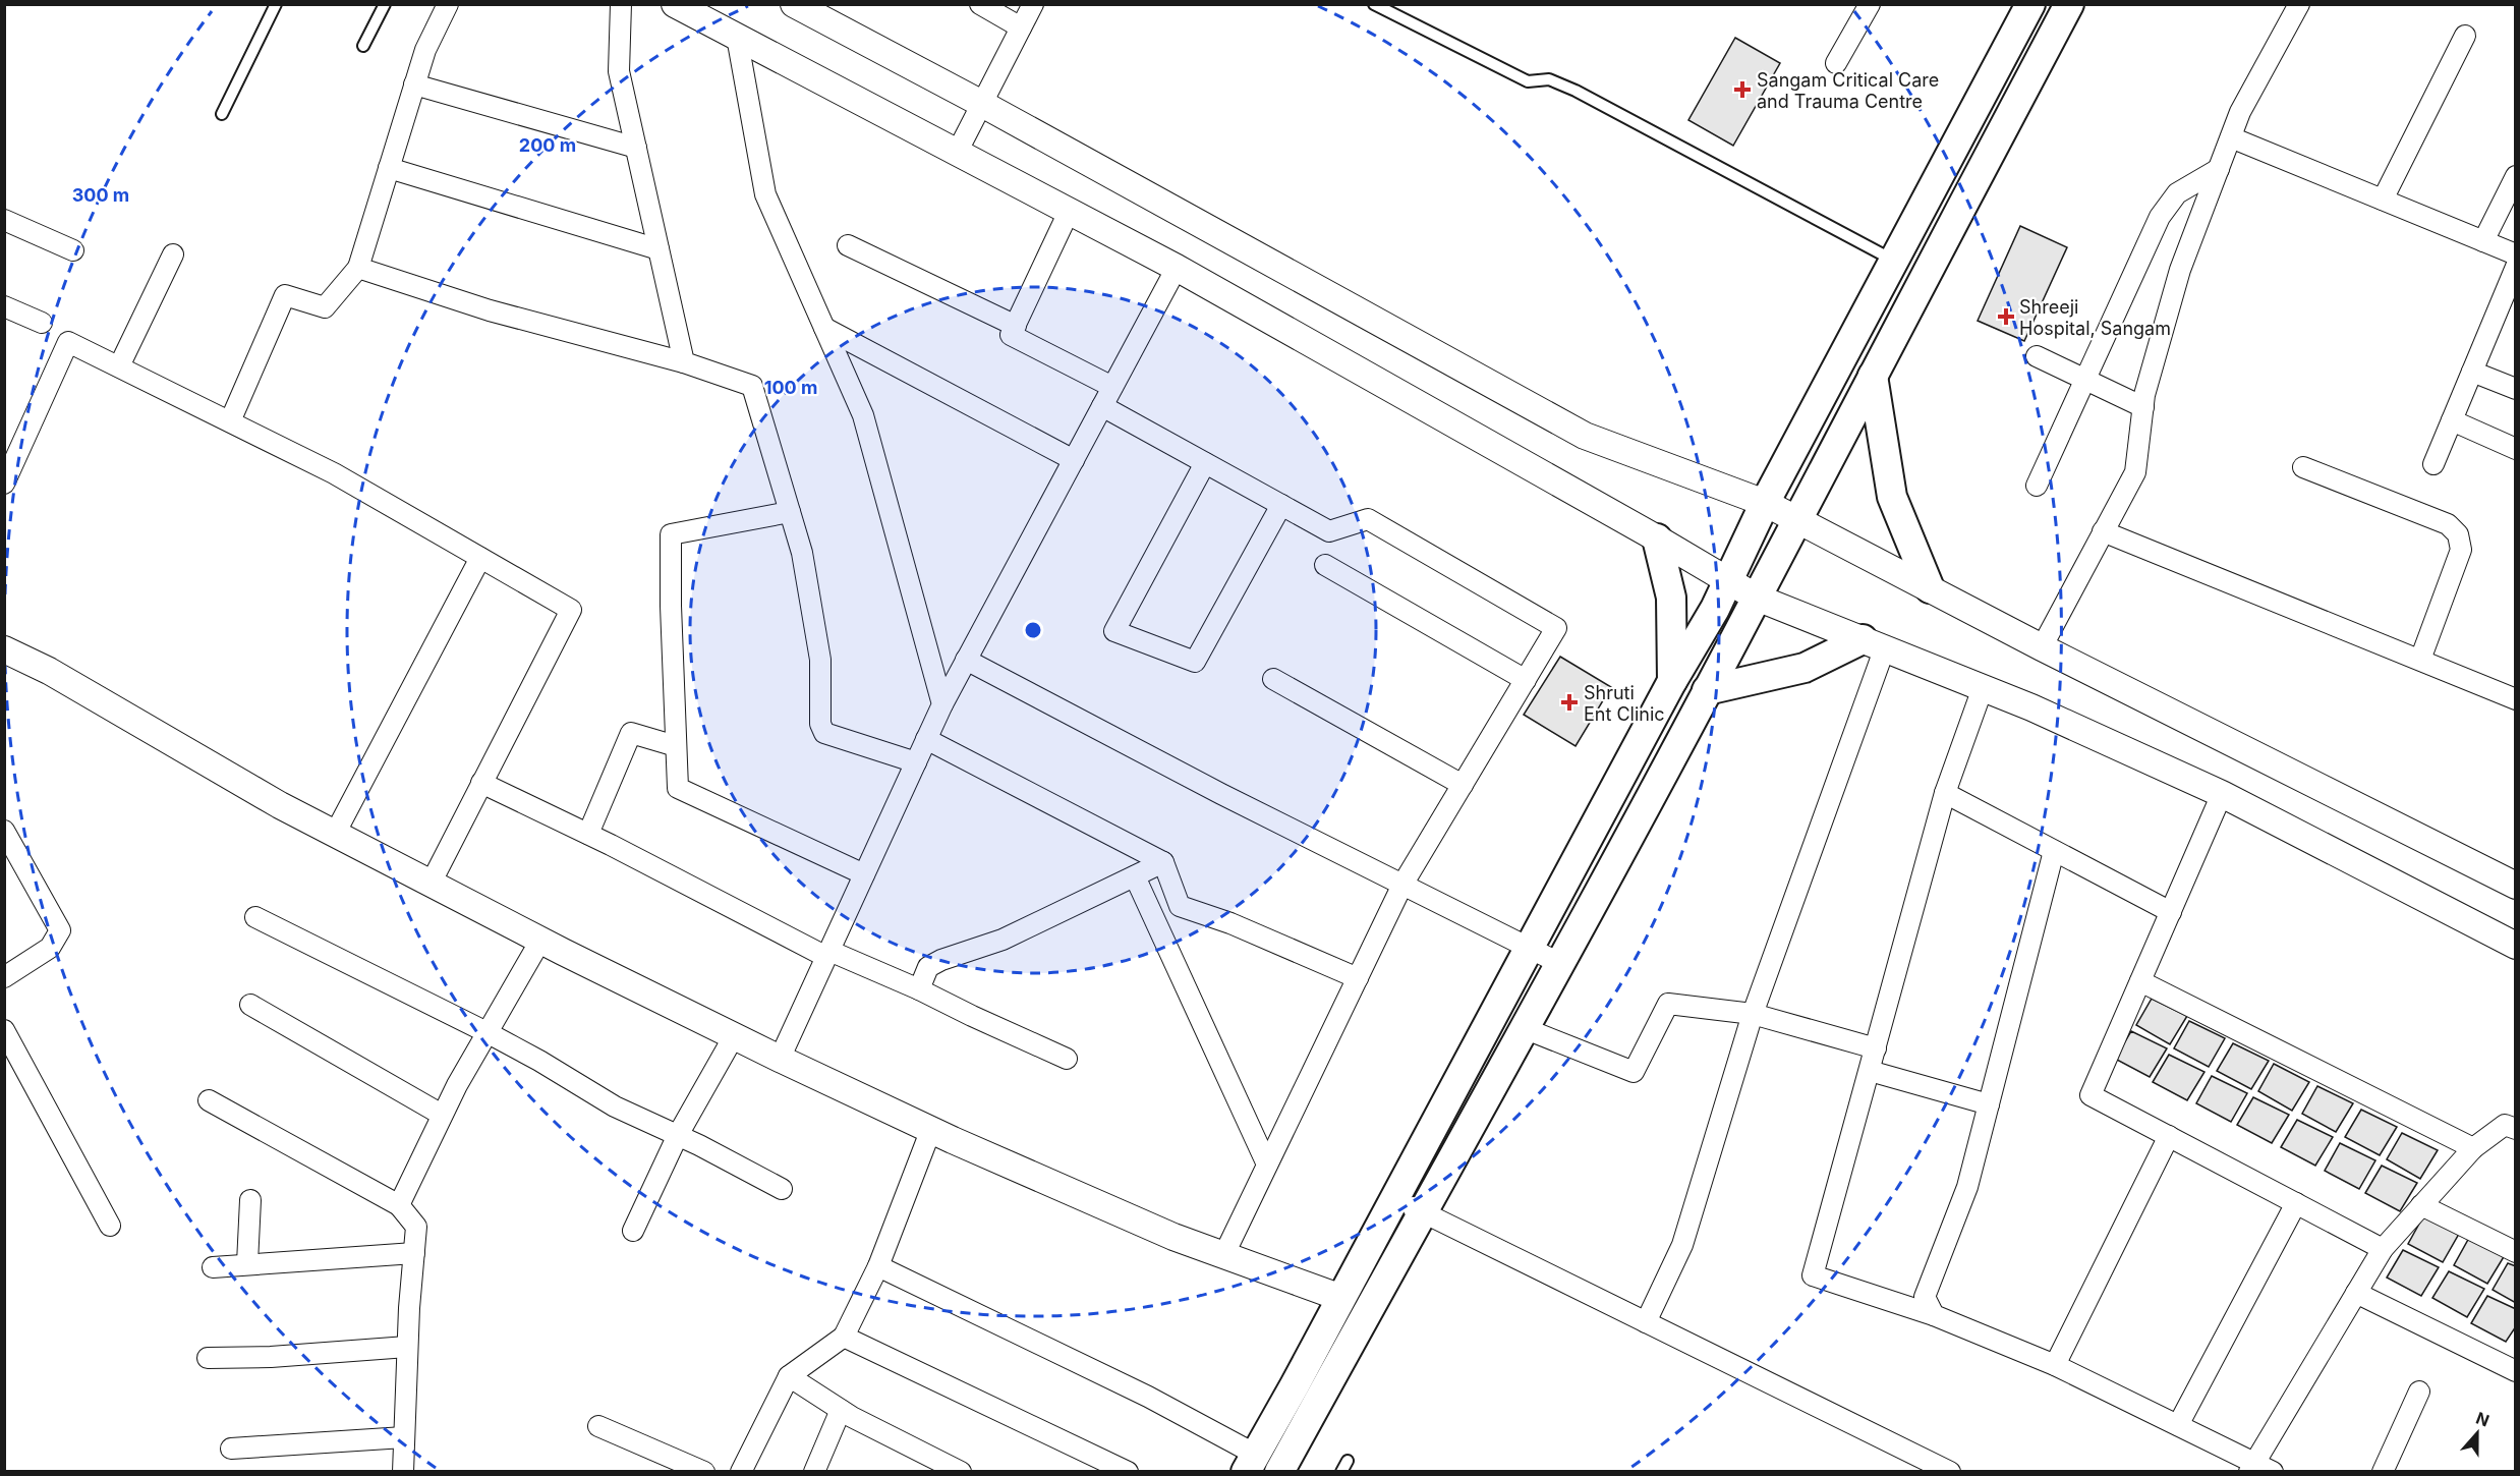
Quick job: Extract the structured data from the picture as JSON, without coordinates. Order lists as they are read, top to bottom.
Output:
{
  "places": {
    "health": ["Sangam Critical Care and Trauma Centre", "Shreeji Hospital, Sangam", "Shruti Ent Clinic"]
  },
  "north": "top",
  "rings": ["200 m", "300 m", "100 m"]
}
